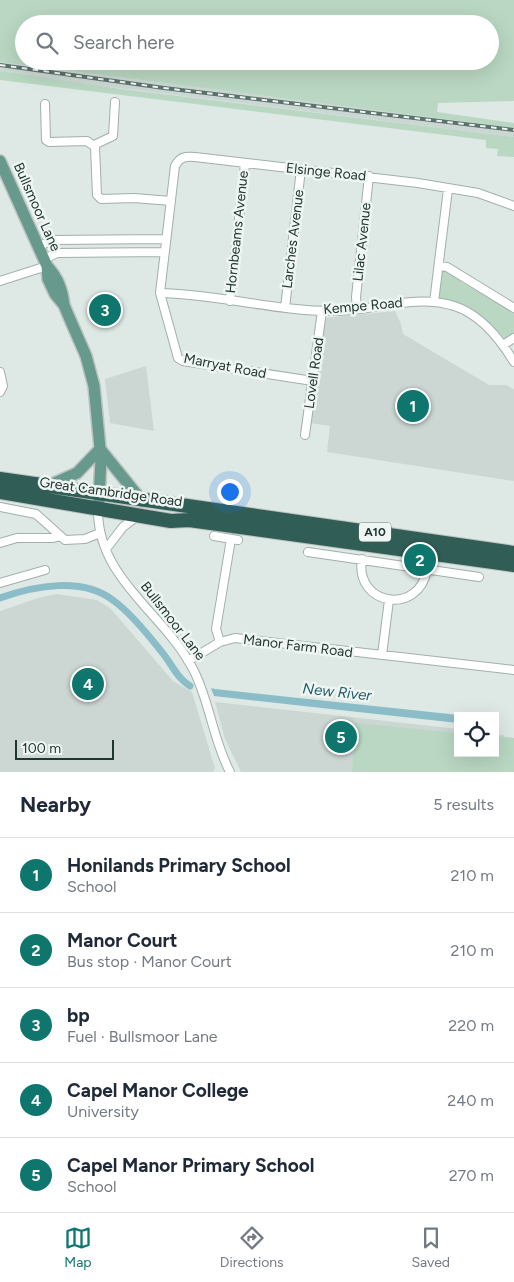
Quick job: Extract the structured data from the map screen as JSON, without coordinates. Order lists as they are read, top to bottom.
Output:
{
  "streets": {
    "highway": ["Great Cambridge Road", "A10"],
    "main road": ["Bullsmoor Lane"],
    "street": [
      "Elsinge Road",
      "Hornbeams Avenue",
      "Larches Avenue",
      "Lilac Avenue",
      "Kempe Road",
      "Marryat Road",
      "Lovell Road",
      "Manor Farm Road"
    ]
  },
  "crossings": [
    ["Elsinge Road", "Hornbeams Avenue"],
    ["Elsinge Road", "Larches Avenue"],
    ["Elsinge Road", "Lilac Avenue"],
    ["Elsinge Road", "Marryat Road"],
    ["Bullsmoor Lane", "Great Cambridge Road"],
    ["Bullsmoor Lane", "Manor Farm Road"],
    ["Hornbeams Avenue", "Kempe Road"],
    ["Larches Avenue", "Kempe Road"],
    ["Lilac Avenue", "Kempe Road"],
    ["Kempe Road", "Marryat Road"],
    ["Kempe Road", "Lovell Road"],
    ["Marryat Road", "Lovell Road"]
  ],
  "water": ["New River"],
  "scale_bar": "100 m",
  "page": {
    "search": "Search here",
    "pins": [
      "3",
      "1",
      "2",
      "4",
      "5"
    ],
    "scale": "100 m",
    "heading": ["Nearby", "5 results"],
    "list": [
      {
        "mark": "1",
        "name": "Honilands Primary School",
        "note": "School",
        "value": "210 m"
      },
      {
        "mark": "2",
        "name": "Manor Court",
        "note": "Bus stop · Manor Court",
        "value": "210 m"
      },
      {
        "mark": "3",
        "name": "bp",
        "note": "Fuel · Bullsmoor Lane",
        "value": "220 m"
      },
      {
        "mark": "4",
        "name": "Capel Manor College",
        "note": "University",
        "value": "240 m"
      },
      {
        "mark": "5",
        "name": "Capel Manor Primary School",
        "note": "School",
        "value": "270 m"
      }
    ],
    "nav": ["Map", "Directions", "Saved"]
  }
}
